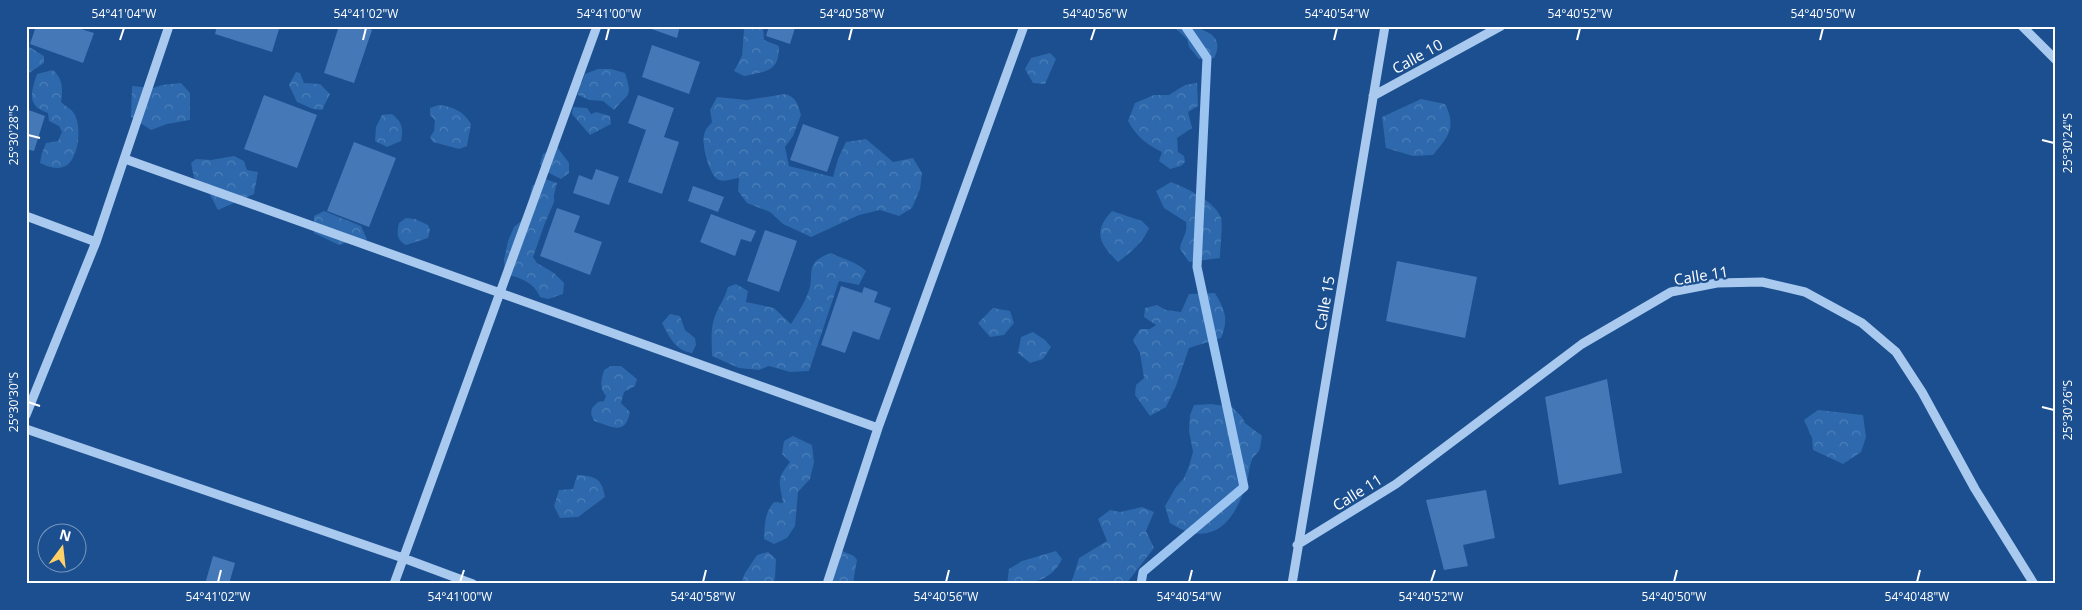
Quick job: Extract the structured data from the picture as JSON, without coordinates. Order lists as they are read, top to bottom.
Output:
{
  "streets": {
    "street": ["Calle 10", "Calle 11", "Calle 15"]
  },
  "crossings": [
    ["Calle 10", "Calle 15"],
    ["Calle 11", "Calle 15"]
  ],
  "north": "top",
  "coordinates": [
    "54°41'04\"W",
    "54°41'02\"W",
    "54°41'00\"W",
    "54°40'58\"W",
    "54°40'56\"W",
    "54°40'54\"W",
    "54°40'52\"W",
    "54°40'50\"W",
    "25°30'28\"S",
    "25°30'24\"S",
    "25°30'30\"S",
    "25°30'26\"S",
    "54°40'48\"W"
  ]
}
